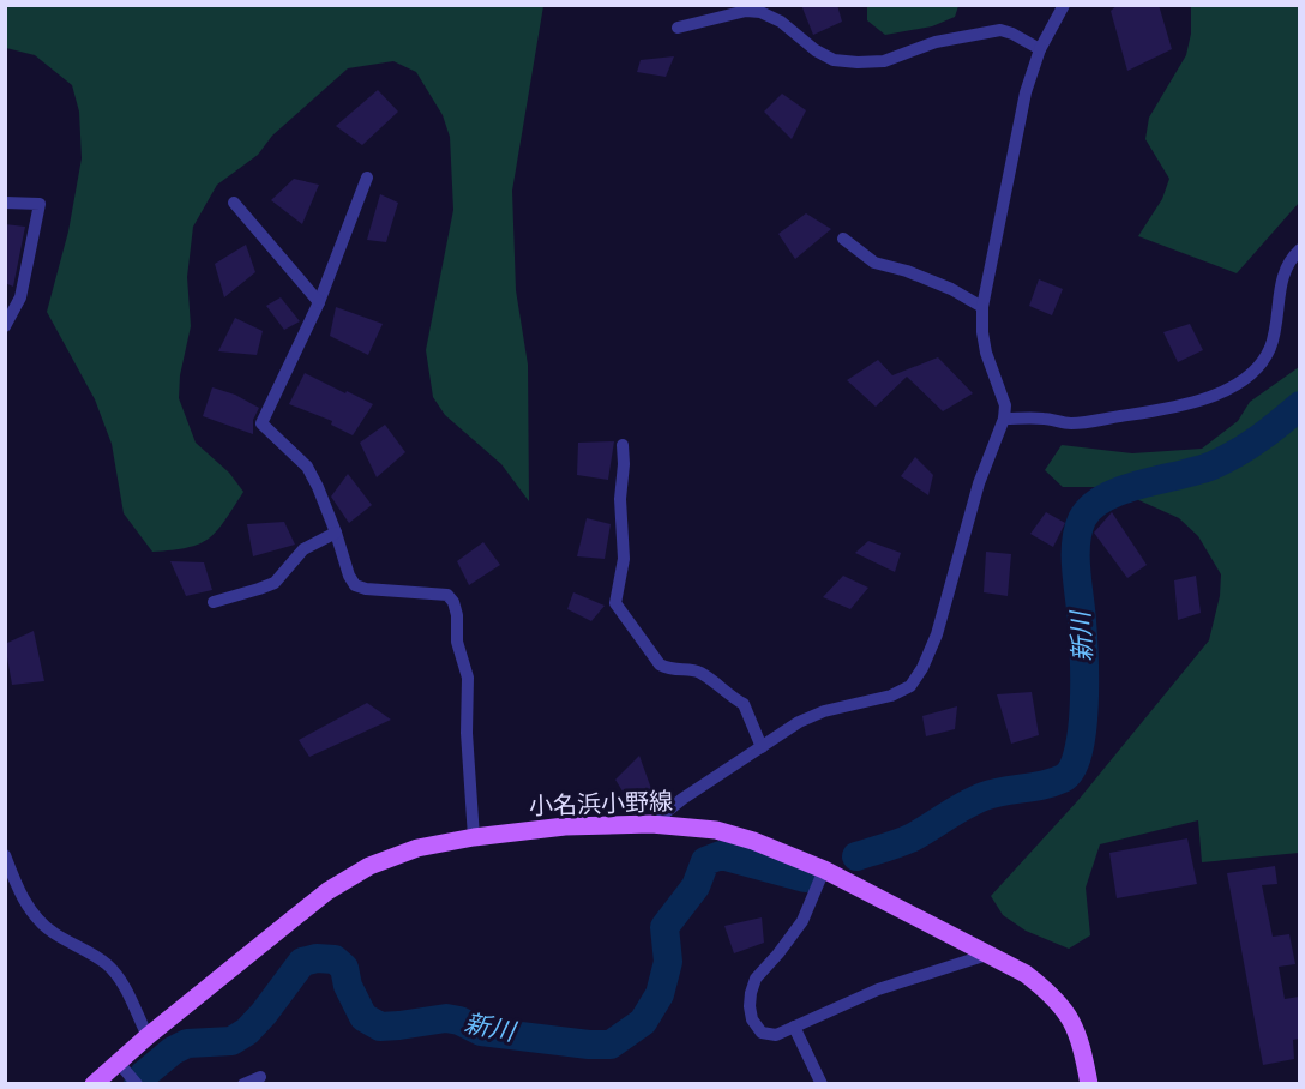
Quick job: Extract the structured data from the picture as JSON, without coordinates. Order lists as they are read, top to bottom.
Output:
{
  "streets": {
    "main road": ["小名浜小野線"]
  },
  "water": ["新川"]
}
